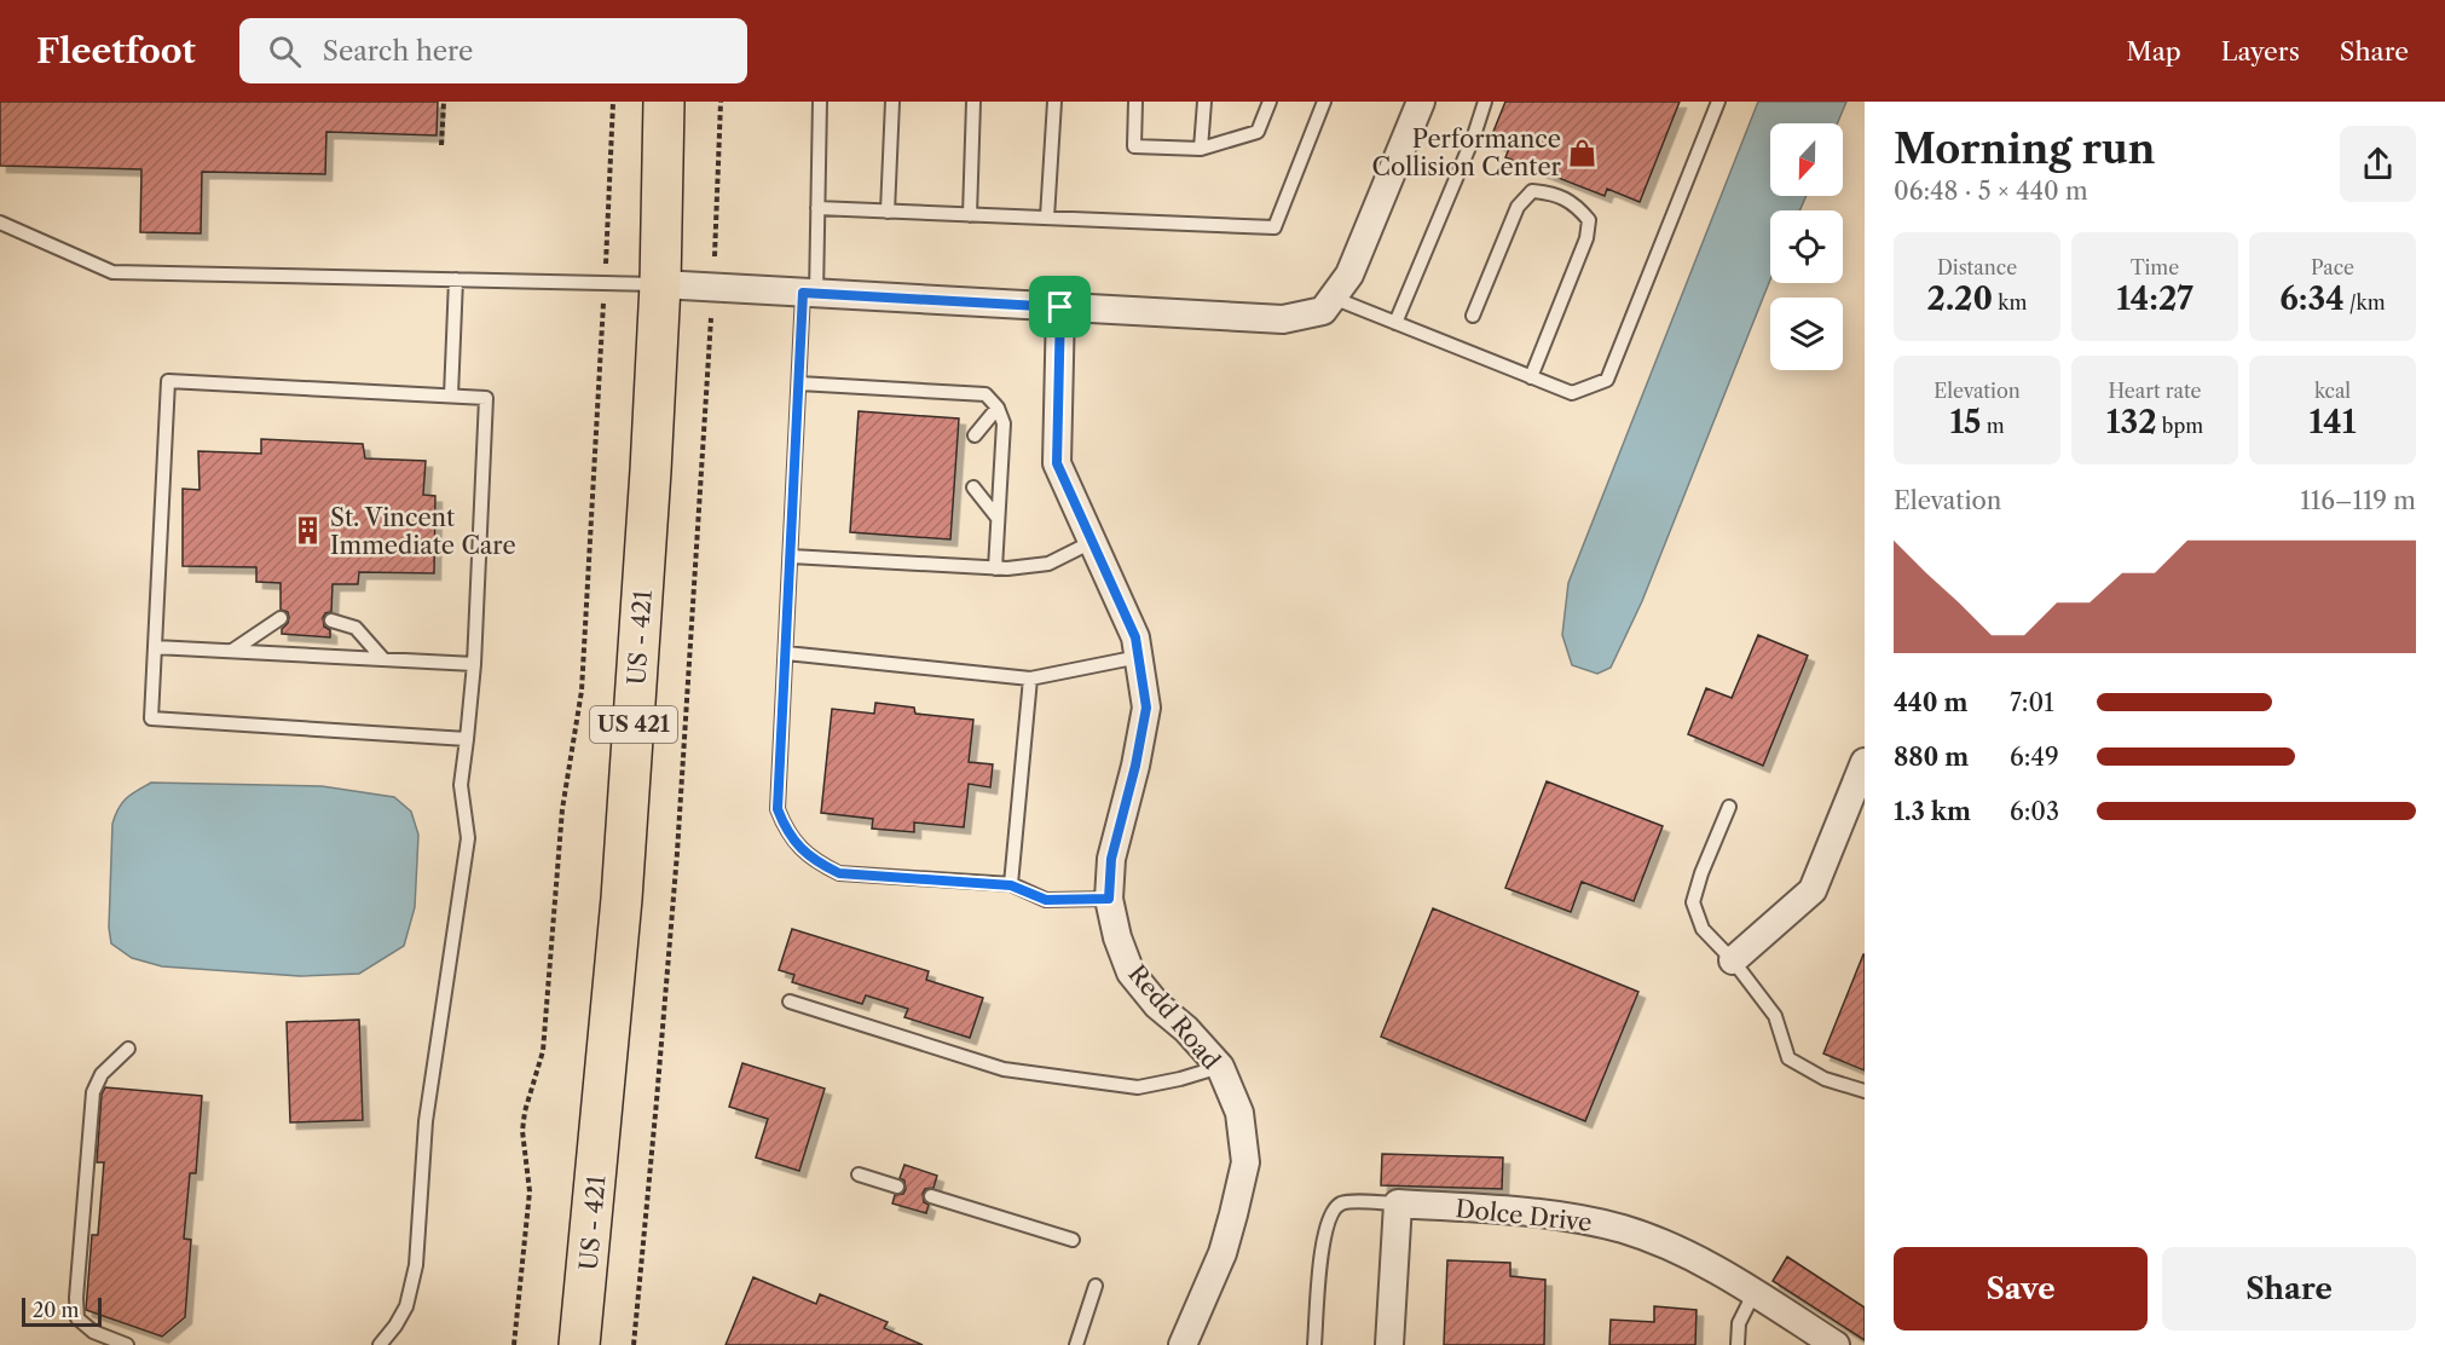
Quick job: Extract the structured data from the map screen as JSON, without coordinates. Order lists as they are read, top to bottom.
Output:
{
  "streets": {
    "main road": ["US - 421", "US 421"],
    "street": ["Redd Road", "Dolce Drive"]
  },
  "places": {
    "shop": ["Performance Collision Center"],
    "building": ["St. Vincent Immediate Care"]
  },
  "scale_bar": "20 m",
  "north": "bottom",
  "page": {
    "header": "Fleetfoot",
    "search": "Search here",
    "nav": ["Map", "Layers", "Share"],
    "heading": ["Morning run", "06:48 · 5 × 440 m"],
    "stats": [
      ["Distance", "2.20 km"],
      ["Time", "14:27"],
      ["Pace", "6:34 /km"],
      ["Elevation", "15 m"],
      ["Heart rate", "132 bpm"],
      ["kcal", "141"]
    ],
    "chart": ["Elevation", "116–119 m"],
    "list": [
      {
        "name": "440 m",
        "note": "7:01"
      },
      {
        "name": "880 m",
        "note": "6:49"
      },
      {
        "name": "1.3 km",
        "note": "6:03"
      }
    ],
    "buttons": ["Save", "Share"],
    "scale": "20 m"
  }
}
